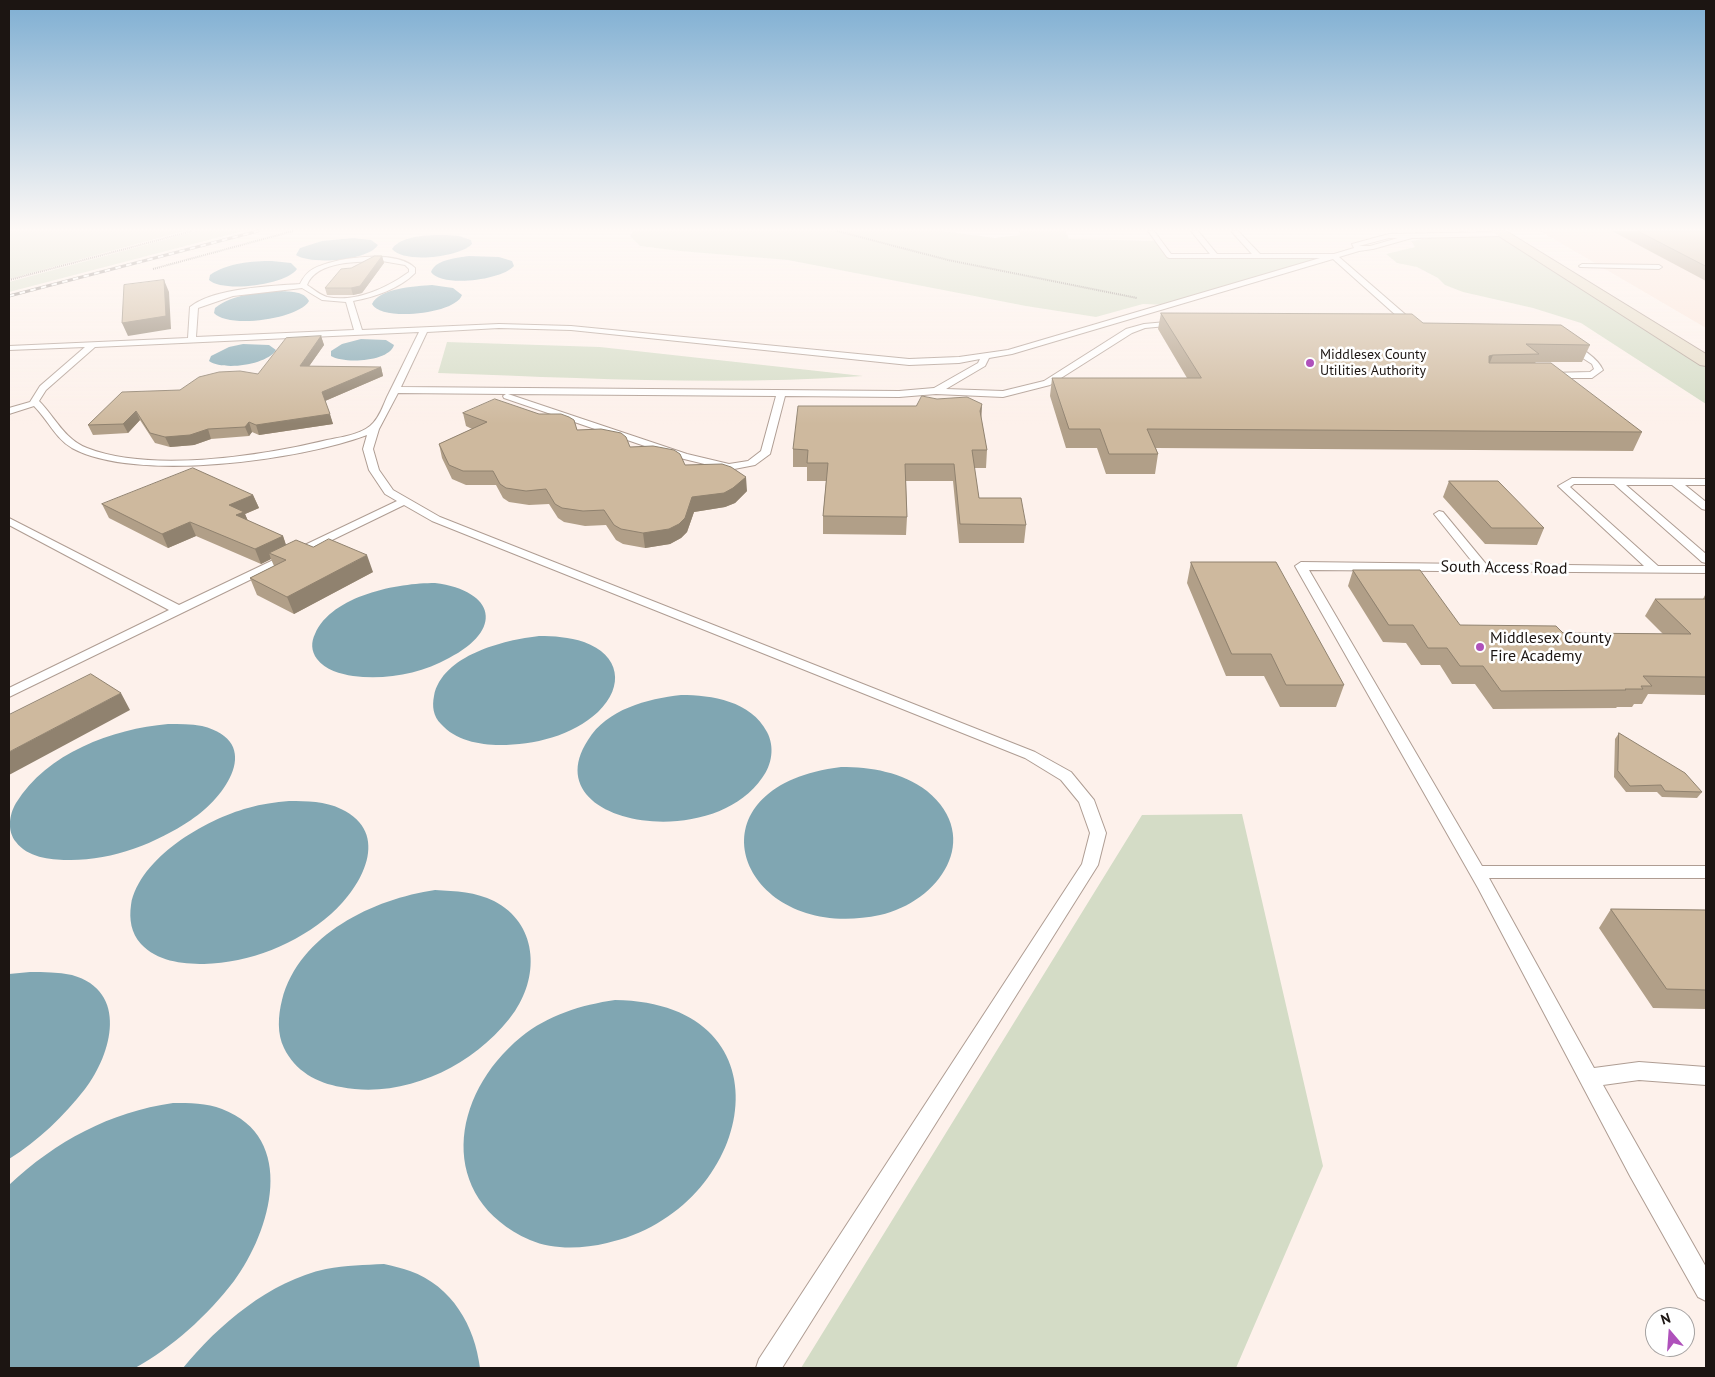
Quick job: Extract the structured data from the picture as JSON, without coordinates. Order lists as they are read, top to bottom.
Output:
{
  "streets": {
    "lane": ["South Access Road"]
  },
  "places": ["Middlesex County Utilities Authority", "Middlesex County Fire Academy"],
  "north": "top"
}
